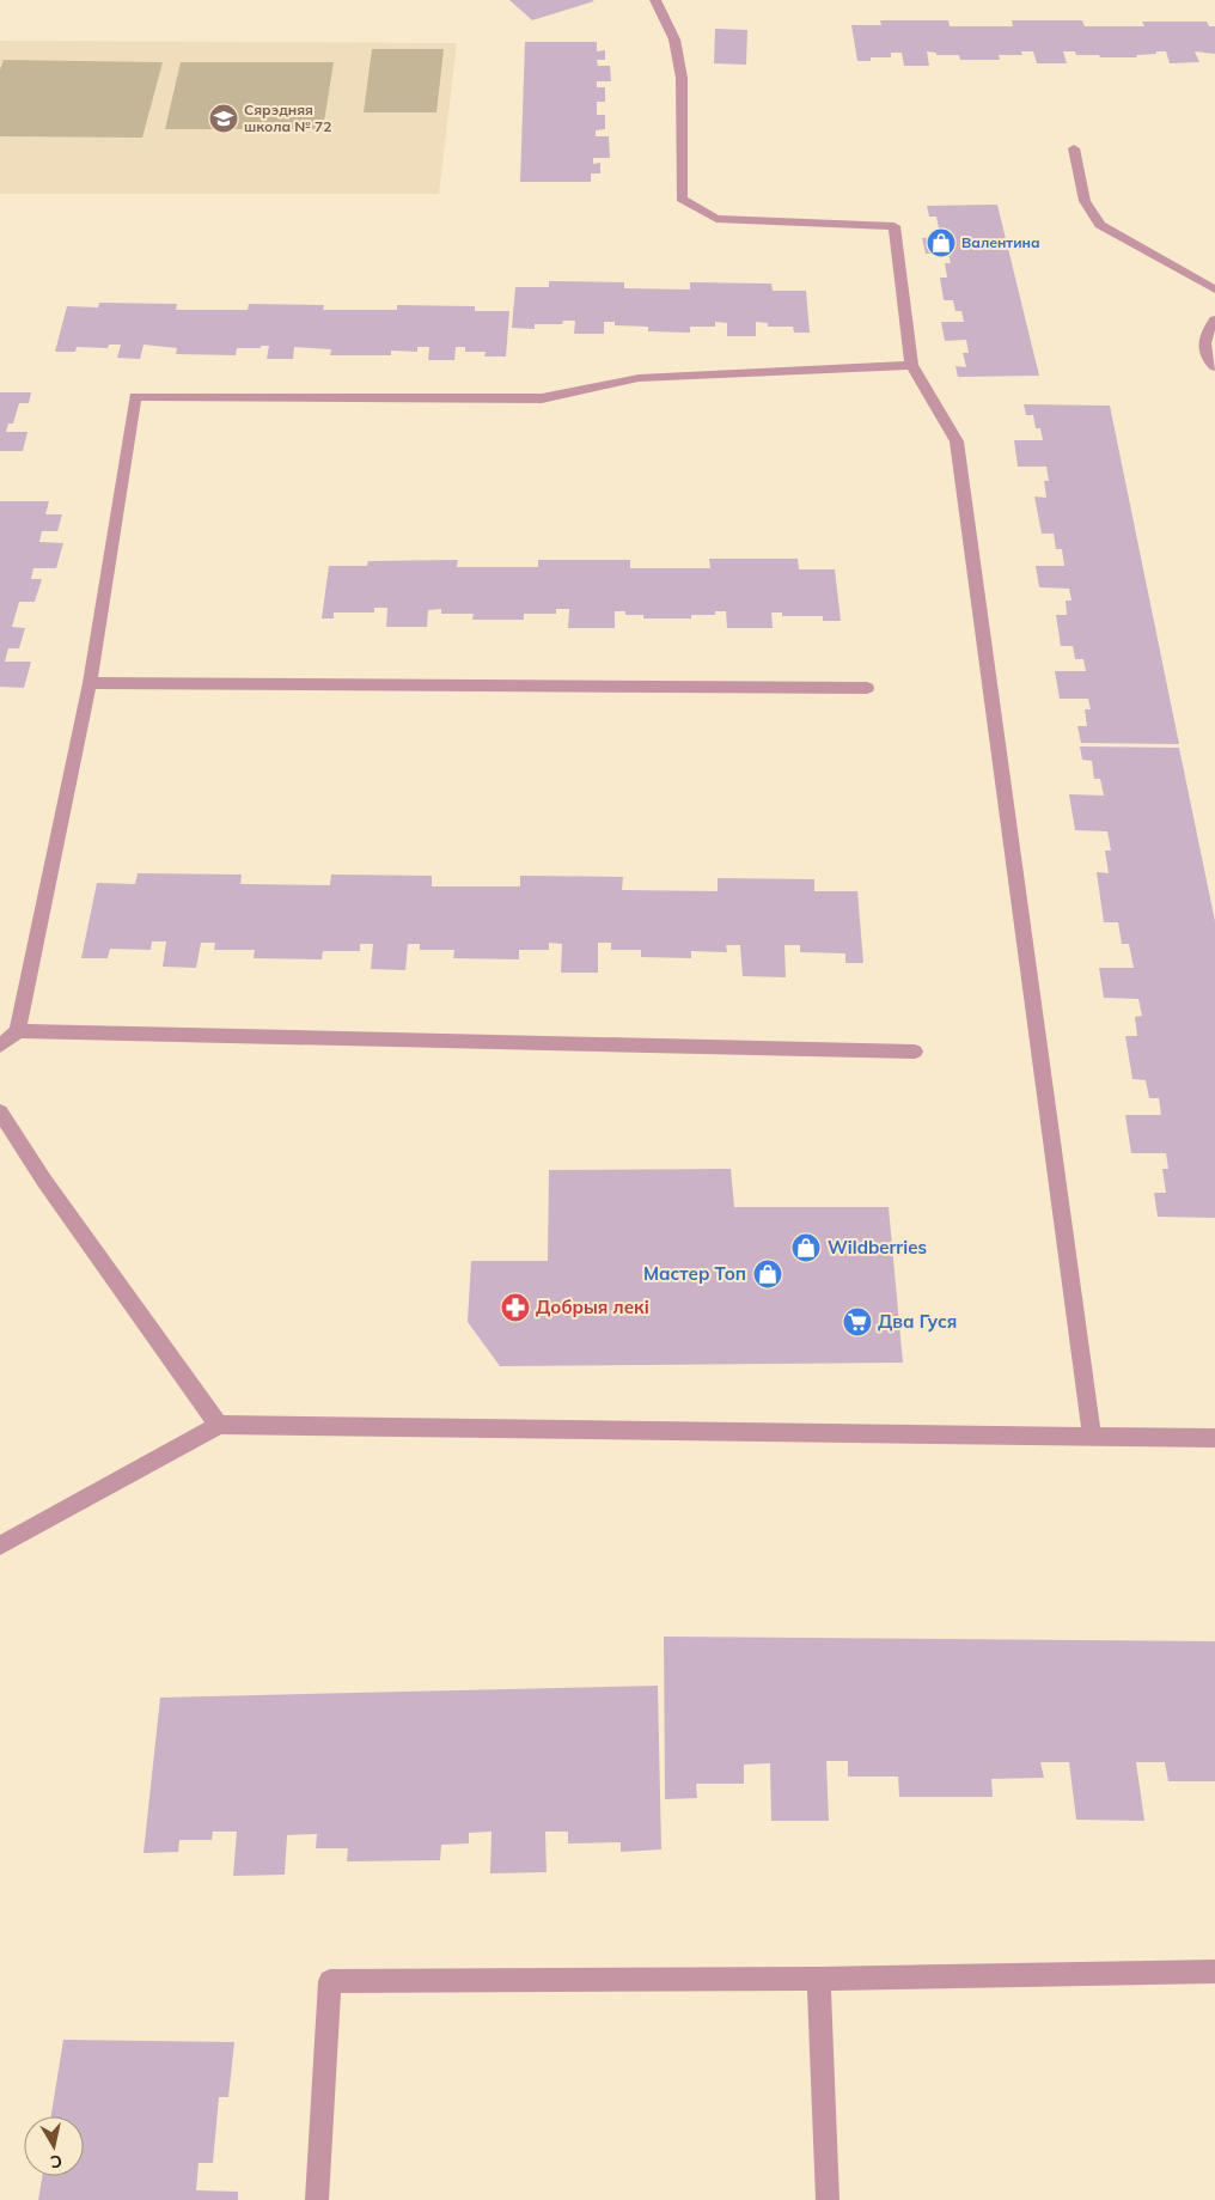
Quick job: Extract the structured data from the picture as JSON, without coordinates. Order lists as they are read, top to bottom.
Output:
{
  "places": {
    "school or university": ["Сярэдняя школа № 72"],
    "shop": ["Валентина", "Wildberries", "Мастер Топ"],
    "pharmacy": ["Добрыя лекі"],
    "supermarket": ["Два Гуся"]
  },
  "north": "bottom"
}
